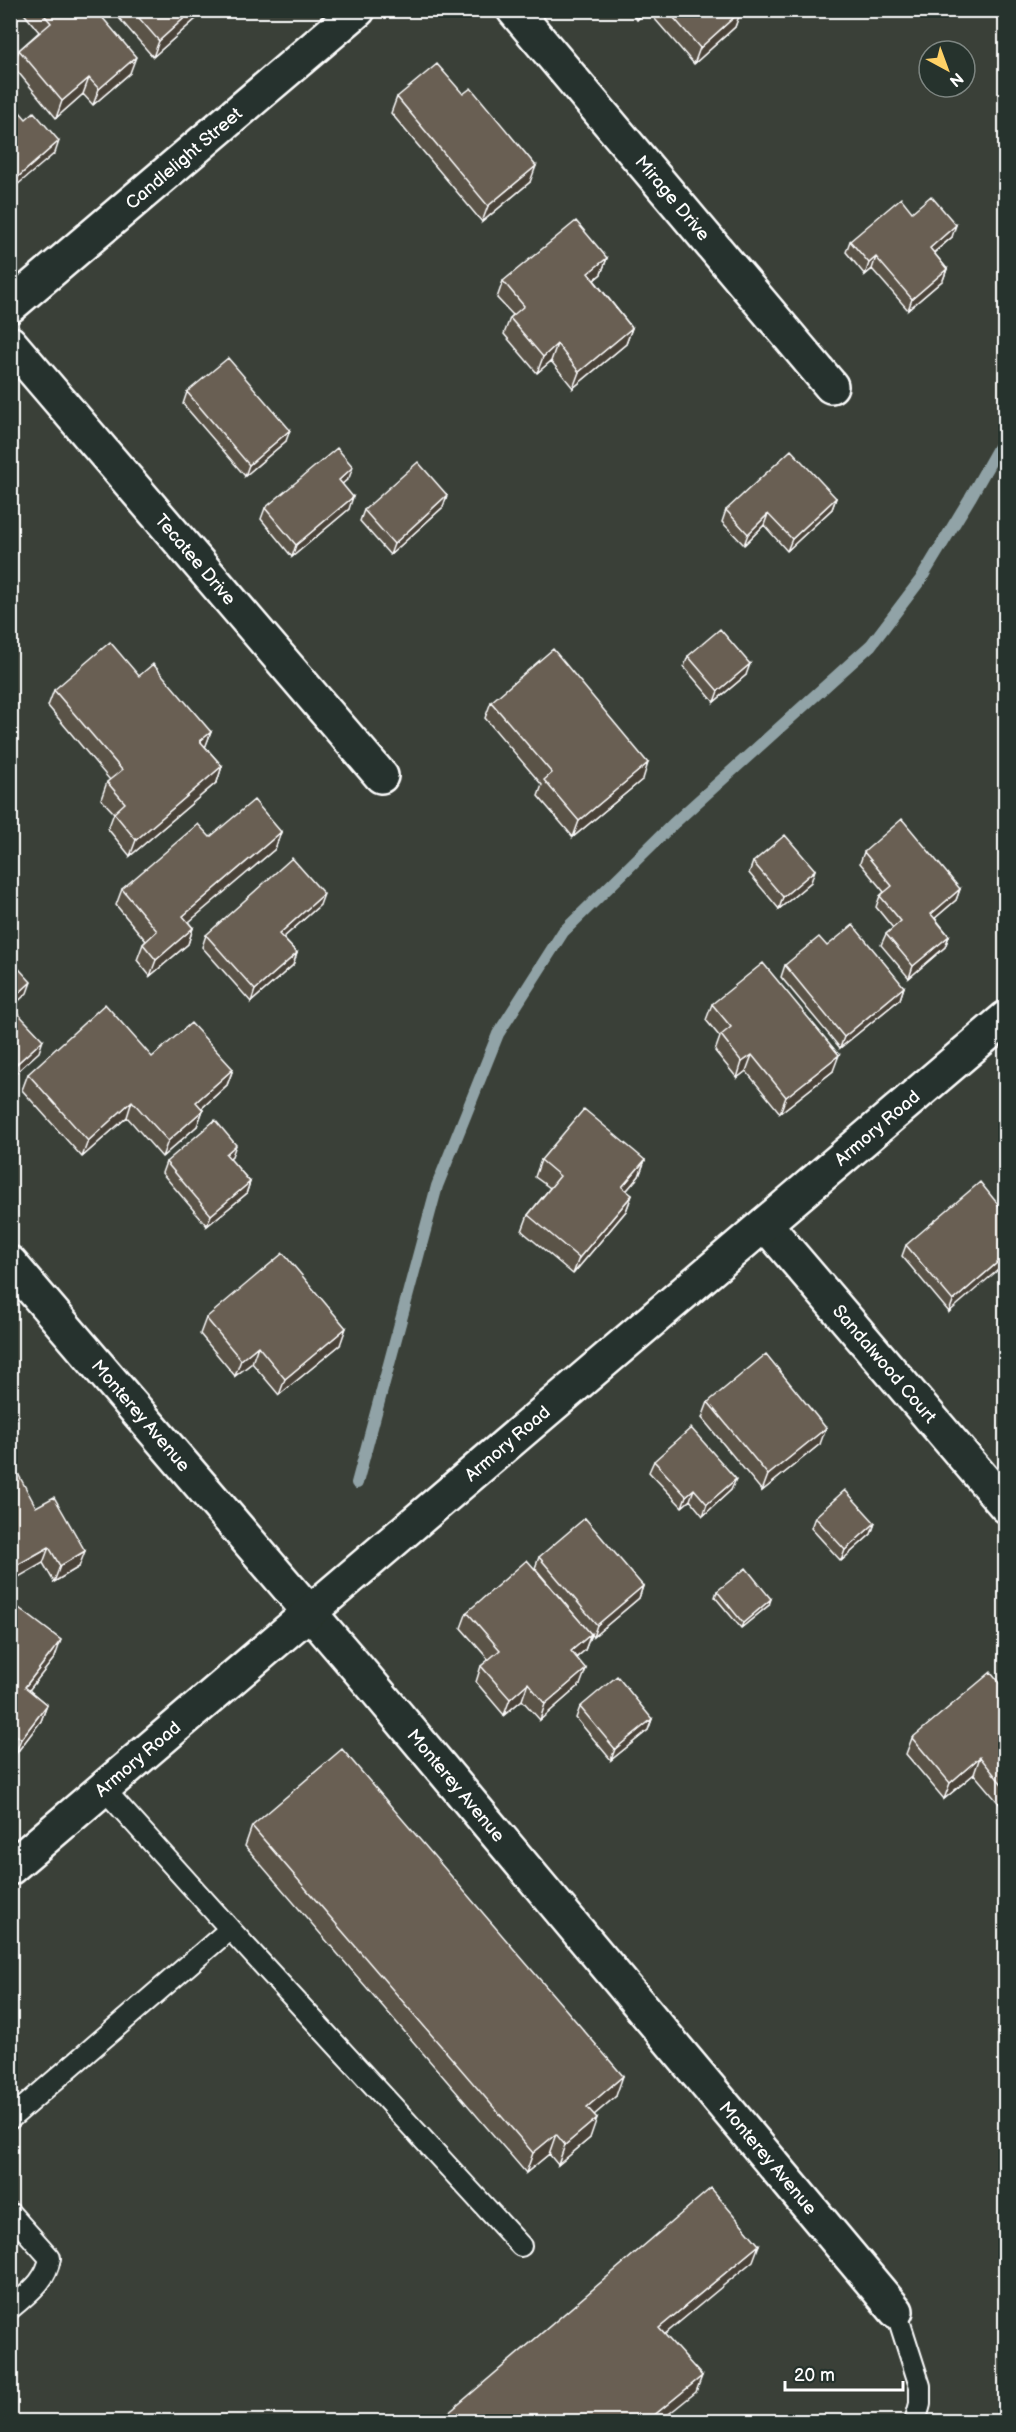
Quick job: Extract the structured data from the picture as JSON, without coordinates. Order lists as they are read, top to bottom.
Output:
{
  "streets": {
    "street": [
      "Candlelight Street",
      "Mirage Drive",
      "Tecatee Drive",
      "Armory Road",
      "Sandalwood Court",
      "Monterey Avenue"
    ]
  },
  "crossings": [
    ["Armory Road", "Sandalwood Court"],
    ["Armory Road", "Monterey Avenue"]
  ],
  "scale_bar": "20 m",
  "north": "bottom right"
}
